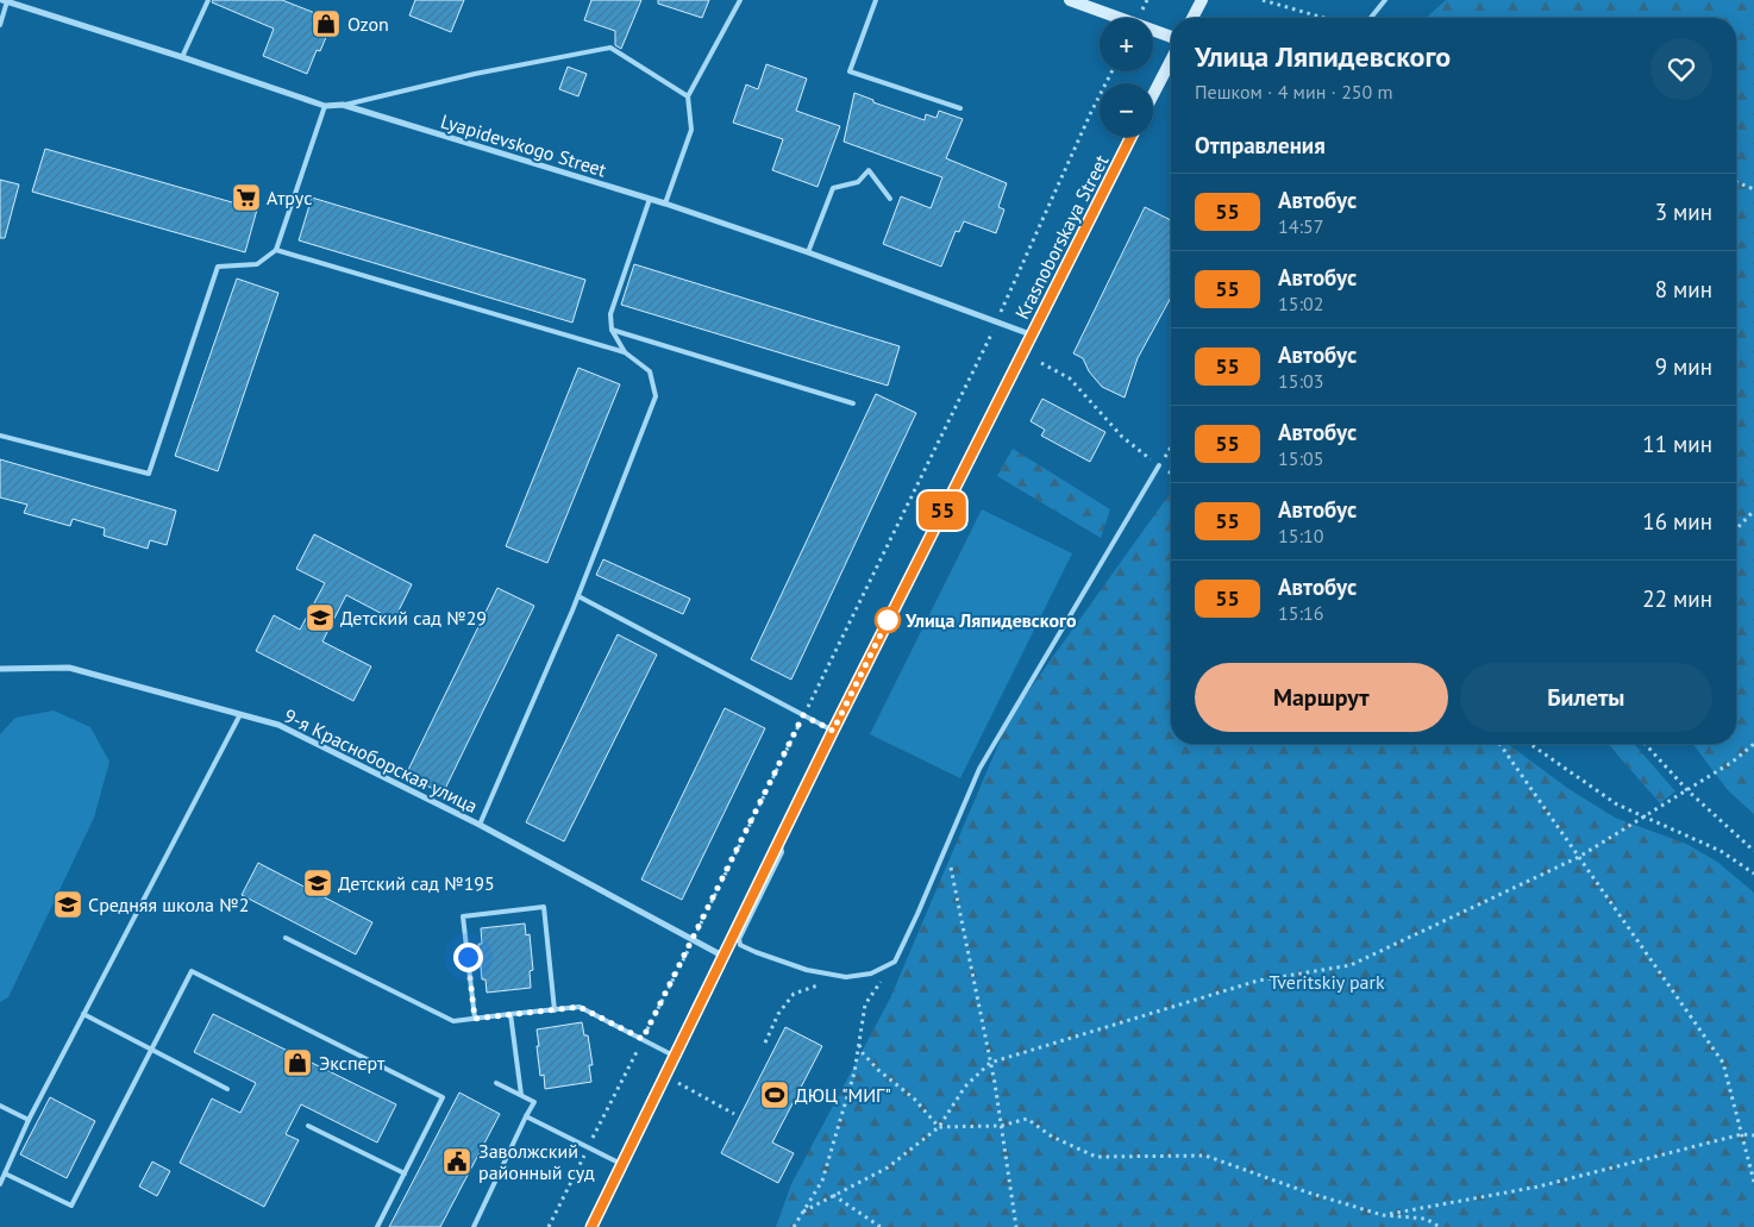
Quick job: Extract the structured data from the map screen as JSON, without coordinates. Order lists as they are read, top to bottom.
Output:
{
  "streets": {
    "street": ["Lyapidevskogo Street", "Krasnoborskaya Street", "9-я Красноборская улица"]
  },
  "crossings": [
    ["Lyapidevskogo Street", "Krasnoborskaya Street"],
    ["Krasnoborskaya Street", "9-я Красноборская улица"]
  ],
  "parks": ["Tveritskiy park"],
  "places": {
    "shop": ["Ozon", "Эксперт"],
    "supermarket": ["Атрус"],
    "school or university": ["Детский сад №29", "Детский сад №195", "Средняя школа №2"],
    "other": ["Улица Ляпидевского"],
    "sports": ["ДЮЦ \"МИГ\""],
    "public building": ["Заволжский районный суд"]
  },
  "lines": ["bus line 55"],
  "page": {
    "on_map": "55",
    "map_buttons": ["+", "−"],
    "heading": [
      ["Улица Ляпидевского", "Пешком · 4 мин · 250 m"],
      "Отправления"
    ],
    "list": [
      {
        "mark": "55",
        "name": "Автобус",
        "note": "14:57",
        "value": "3 мин"
      },
      {
        "mark": "55",
        "name": "Автобус",
        "note": "15:02",
        "value": "8 мин"
      },
      {
        "mark": "55",
        "name": "Автобус",
        "note": "15:03",
        "value": "9 мин"
      },
      {
        "mark": "55",
        "name": "Автобус",
        "note": "15:05",
        "value": "11 мин"
      },
      {
        "mark": "55",
        "name": "Автобус",
        "note": "15:10",
        "value": "16 мин"
      },
      {
        "mark": "55",
        "name": "Автобус",
        "note": "15:16",
        "value": "22 мин"
      }
    ],
    "buttons": ["Маршрут", "Билеты"]
  }
}
